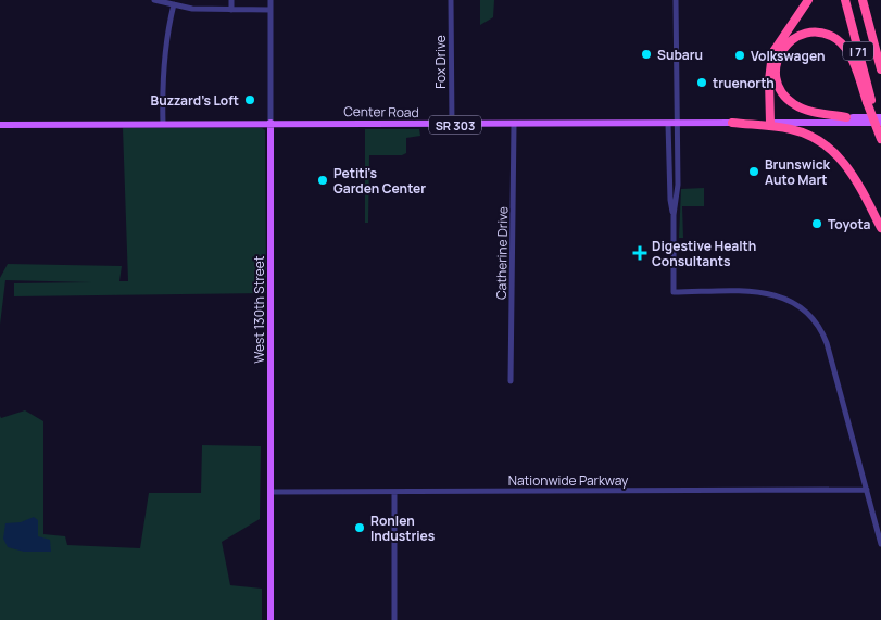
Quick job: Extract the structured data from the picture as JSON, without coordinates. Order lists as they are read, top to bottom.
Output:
{
  "streets": {
    "highway": ["I 71"],
    "main road": ["Center Road", "SR 303", "West 130th Street"],
    "street": ["Fox Drive", "Catherine Drive", "Nationwide Parkway"]
  },
  "crossings": [
    ["Fox Drive", "Center Road"],
    ["Center Road", "Catherine Drive"],
    ["Center Road", "West 130th Street"],
    ["West 130th Street", "Nationwide Parkway"]
  ],
  "places": {
    "other": [
      "Subaru",
      "Volkswagen",
      "truenorth",
      "Buzzard's Loft",
      "Brunswick Auto Mart",
      "Petiti's Garden Center",
      "Toyota",
      "Ronlen Industries"
    ],
    "health": ["Digestive Health Consultants"]
  }
}
